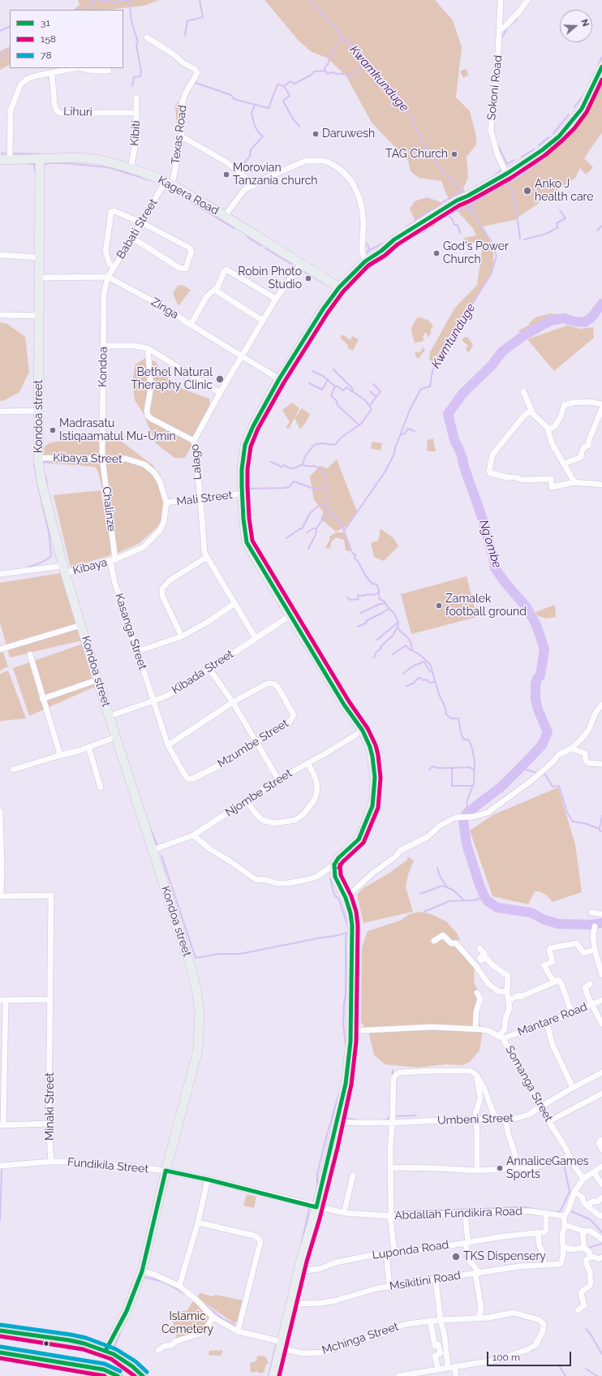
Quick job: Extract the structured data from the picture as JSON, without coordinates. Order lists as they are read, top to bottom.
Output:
{
  "streets": {
    "street": [
      "Sokoni Road",
      "Lihuri",
      "Kibiti",
      "Texas Road",
      "Kagera Road",
      "Babati Street",
      "Zinga",
      "Kondoa",
      "Kondoa street",
      "Kibaya Street",
      "Lalago",
      "Mali Street",
      "Chalinze",
      "Kibaya",
      "Kasanga Street",
      "Kibada Street",
      "Mzumbe Street",
      "Njombe Street",
      "Mantare Road",
      "Somanga Street",
      "Minaki Street",
      "Umbeni Street",
      "Fundikila Street",
      "Abdallah Fundikira Road",
      "Luponda Road",
      "Msikitini Road",
      "Mchinga Street"
    ]
  },
  "crossings": [
    ["Lihuri", "Kibiti"],
    ["Kibiti", "Kagera Road"],
    ["Texas Road", "Kagera Road"],
    ["Texas Road", "Babati Street"],
    ["Kagera Road", "Babati Street"],
    ["Kagera Road", "Kondoa street"],
    ["Kagera Road", "Lalago"],
    ["Babati Street", "Zinga"],
    ["Babati Street", "Kondoa"],
    ["Zinga", "Kondoa"],
    ["Zinga", "Kondoa street"],
    ["Zinga", "Lalago"],
    ["Kondoa", "Kibaya Street"],
    ["Kondoa", "Chalinze"],
    ["Kondoa street", "Kibaya Street"],
    ["Kondoa street", "Kibaya"],
    ["Kondoa street", "Kibada Street"],
    ["Kondoa street", "Njombe Street"],
    ["Kondoa street", "Fundikila Street"],
    ["Kibaya Street", "Mali Street"],
    ["Kibaya Street", "Chalinze"],
    ["Kibaya Street", "Kibaya"],
    ["Kibaya Street", "Kasanga Street"],
    ["Lalago", "Mali Street"],
    ["Lalago", "Kibada Street"],
    ["Chalinze", "Kibaya"],
    ["Chalinze", "Kasanga Street"],
    ["Kibaya", "Kasanga Street"],
    ["Kasanga Street", "Kibada Street"],
    ["Kasanga Street", "Mzumbe Street"],
    ["Kibada Street", "Mzumbe Street"],
    ["Mantare Road", "Somanga Street"],
    ["Somanga Street", "Umbeni Street"],
    ["Minaki Street", "Fundikila Street"],
    ["Fundikila Street", "Abdallah Fundikira Road"]
  ],
  "water": ["Kwamkunduge", "Kwmtunduge", "Ng'ombe"],
  "parks": ["Islamic Cemetery"],
  "places": [
    "Daruwesh",
    "TAG Church",
    "Morovian Tanzania church",
    "Anko J health care",
    "God's Power Church",
    "Robin Photo Studio",
    "Bethel Natural Theraphy Clinic",
    "Madrasatu Istiqaamatul Mu-Umin",
    "Zamalek football ground",
    "AnnaliceGames Sports",
    "TKS Dispensery"
  ],
  "lines": ["transit line 31", "transit line 158", "transit line 78"],
  "legend": ["31", "158", "78"],
  "scale_bar": "100 m",
  "north": "right"
}
